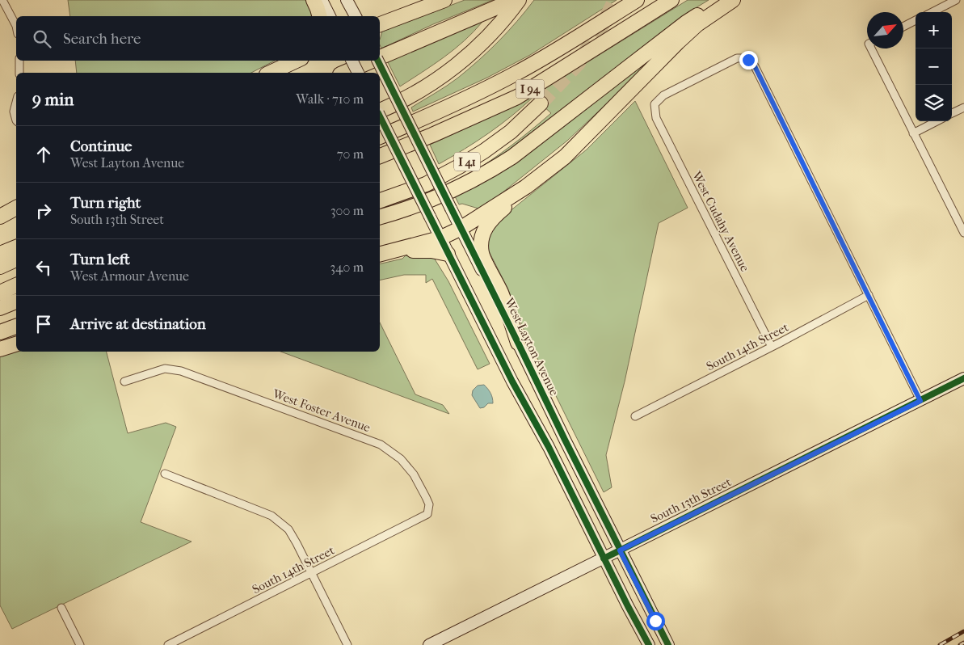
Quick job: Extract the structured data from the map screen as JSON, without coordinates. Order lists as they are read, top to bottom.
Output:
{
  "streets": {
    "highway": ["I 94", "I 41"],
    "main road": ["West Layton Avenue", "South 13th Street"],
    "street": ["West Cudahy Avenue", "South 14th Street", "West Foster Avenue"]
  },
  "crossings": [
    ["West Cudahy Avenue", "South 14th Street"],
    ["West Layton Avenue", "South 13th Street"],
    ["South 14th Street", "West Foster Avenue"]
  ],
  "north": "top right",
  "page": {
    "map_buttons": ["+", "−"],
    "search": "Search here",
    "heading": ["9 min", "Walk · 710 m"],
    "list": [
      ["Continue", "West Layton Avenue", "70 m"],
      ["Turn right", "South 13th Street", "300 m"],
      ["Turn left", "West Armour Avenue", "340 m"],
      "Arrive at destination"
    ]
  }
}
